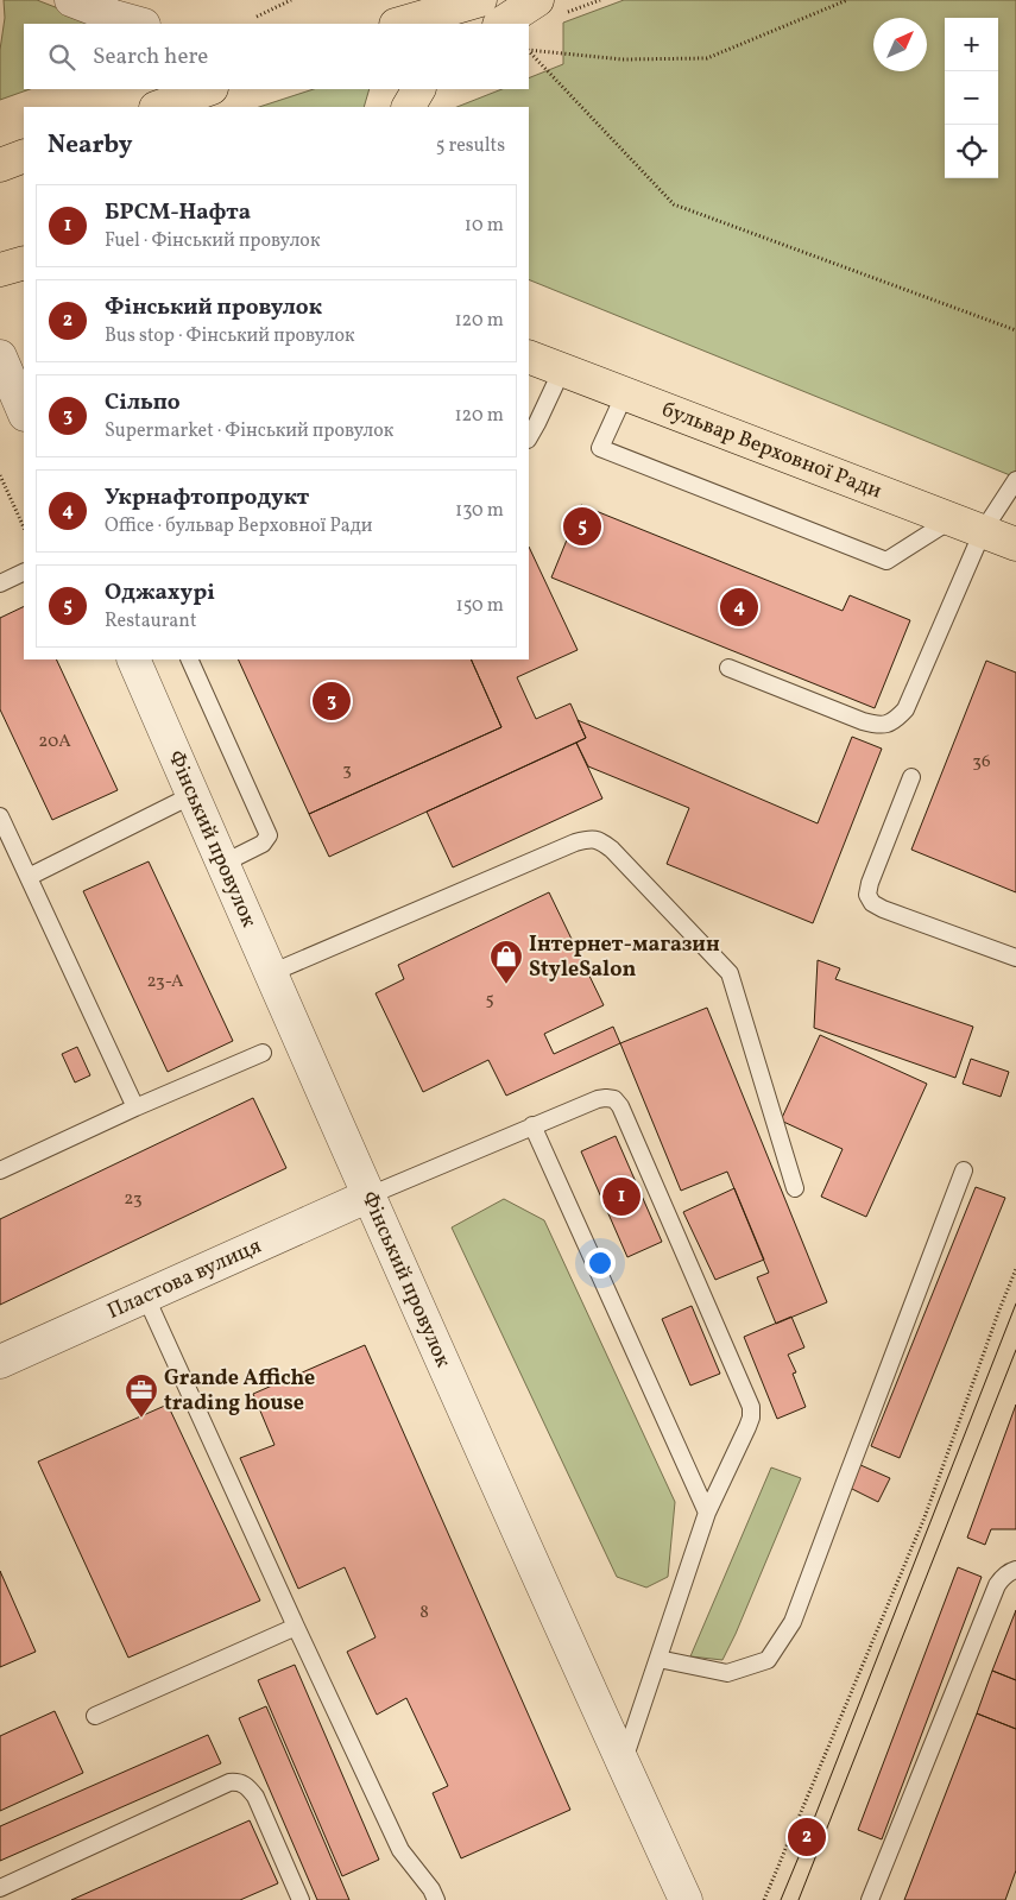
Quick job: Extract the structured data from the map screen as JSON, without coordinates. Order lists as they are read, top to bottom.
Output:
{
  "streets": {
    "highway": ["бульвар Верховної Ради"],
    "street": ["Фінський провулок", "Пластова вулиця"]
  },
  "crossings": [
    ["Фінський провулок", "Пластова вулиця"]
  ],
  "places": {
    "shop": ["Інтернет-магазин StyleSalon"],
    "office": ["Grande Affiche trading house"]
  },
  "house_numbers": [
    "20А",
    "36",
    "3",
    "23-А",
    "5",
    "23",
    "8"
  ],
  "north": "top right",
  "page": {
    "map_buttons": ["+", "−"],
    "search": "Search here",
    "heading": ["Nearby", "5 results"],
    "list": [
      {
        "mark": "1",
        "name": "БРСМ-Нафта",
        "note": "Fuel · Фінський провулок",
        "value": "10 m"
      },
      {
        "mark": "2",
        "name": "Фінський провулок",
        "note": "Bus stop · Фінський провулок",
        "value": "120 m"
      },
      {
        "mark": "3",
        "name": "Сільпо",
        "note": "Supermarket · Фінський провулок",
        "value": "120 m"
      },
      {
        "mark": "4",
        "name": "Укрнафтопродукт",
        "note": "Office · бульвар Верховної Ради",
        "value": "130 m"
      },
      {
        "mark": "5",
        "name": "Оджахурі",
        "note": "Restaurant",
        "value": "150 m"
      }
    ],
    "pins": [
      "5",
      "4",
      "3",
      "1",
      "2"
    ]
  }
}
